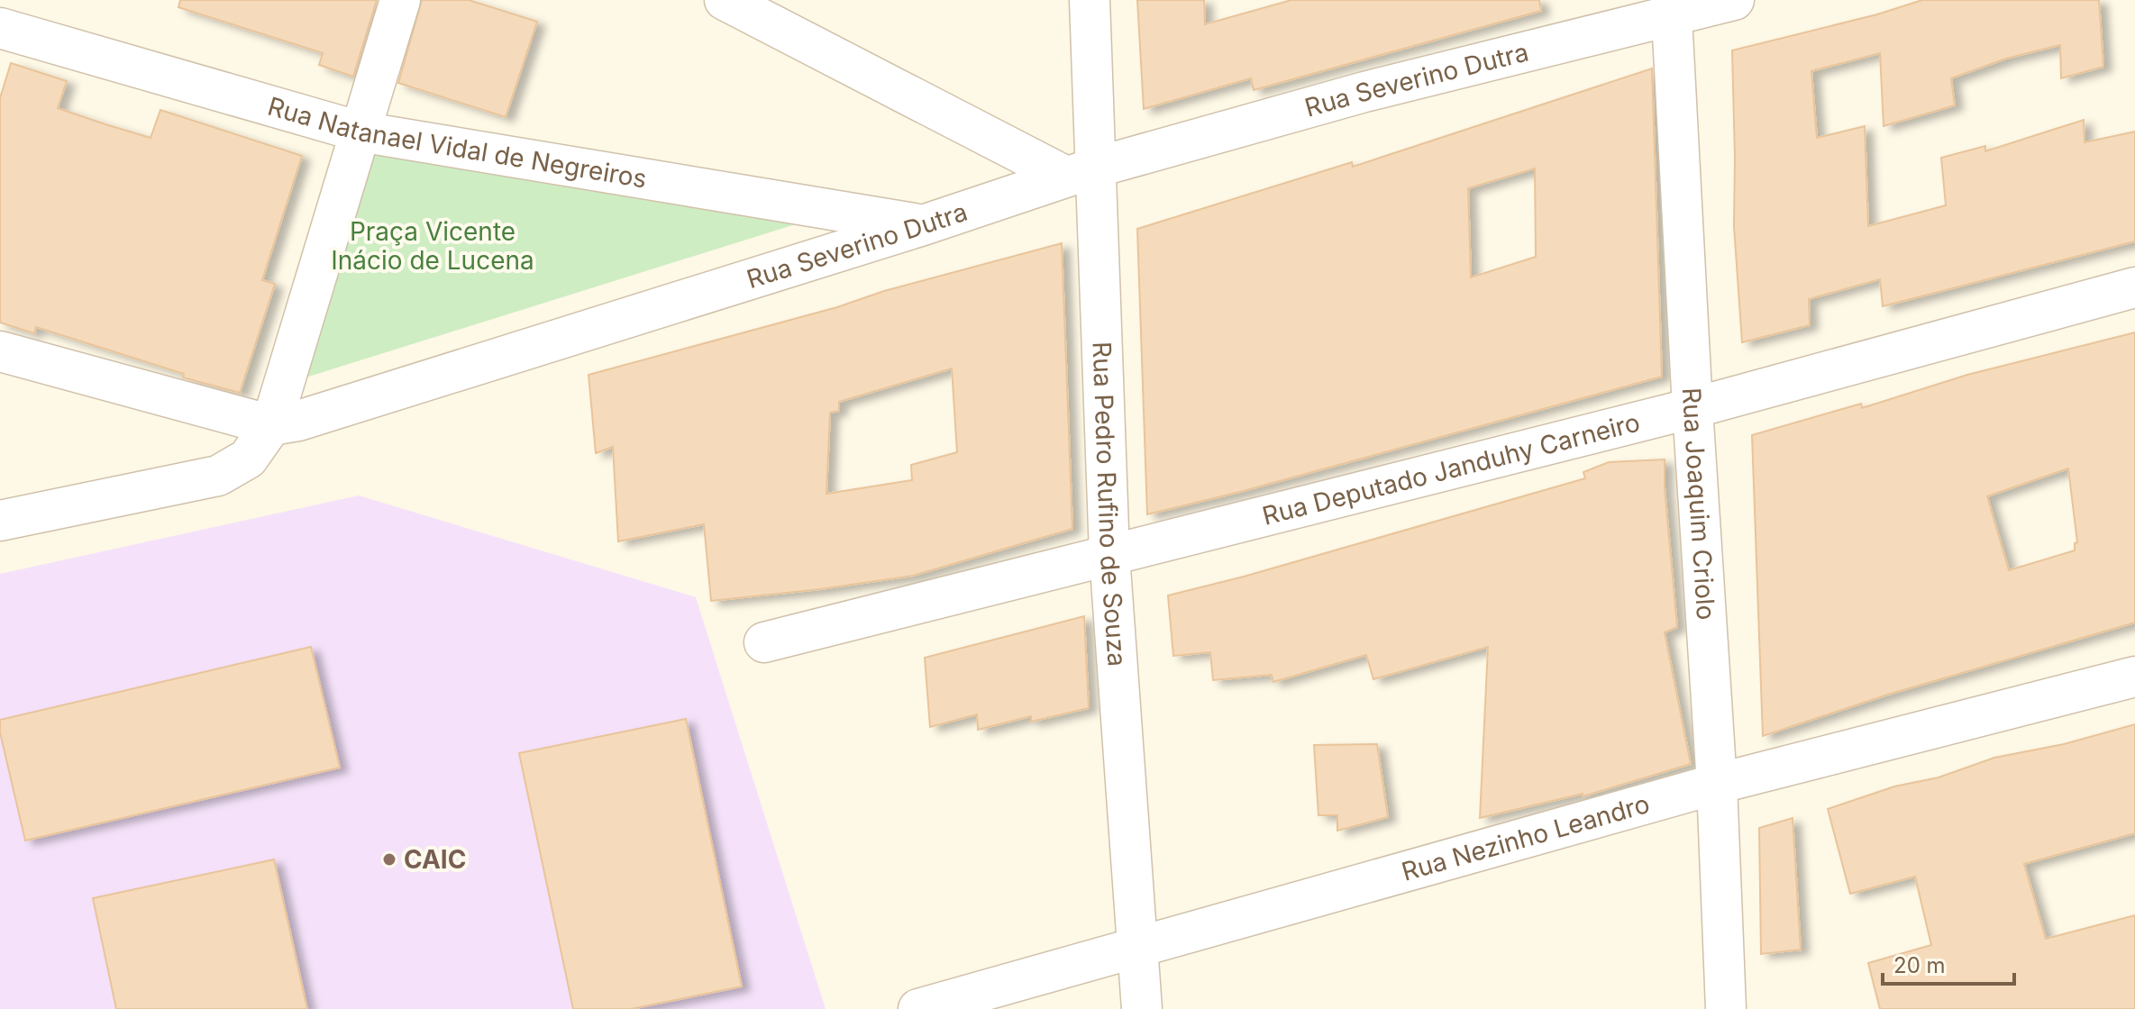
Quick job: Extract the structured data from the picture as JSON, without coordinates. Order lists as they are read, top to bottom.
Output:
{
  "streets": {
    "street": [
      "Rua Severino Dutra",
      "Rua Natanael Vidal de Negreiros",
      "Rua Deputado Janduhy Carneiro",
      "Rua Pedro Rufino de Souza",
      "Rua Joaquim Criolo",
      "Rua Nezinho Leandro"
    ]
  },
  "crossings": [
    ["Rua Severino Dutra", "Rua Natanael Vidal de Negreiros"],
    ["Rua Severino Dutra", "Rua Pedro Rufino de Souza"],
    ["Rua Severino Dutra", "Rua Joaquim Criolo"],
    ["Rua Deputado Janduhy Carneiro", "Rua Pedro Rufino de Souza"],
    ["Rua Deputado Janduhy Carneiro", "Rua Joaquim Criolo"],
    ["Rua Pedro Rufino de Souza", "Rua Nezinho Leandro"],
    ["Rua Joaquim Criolo", "Rua Nezinho Leandro"]
  ],
  "parks": ["Praça Vicente Inácio de Lucena"],
  "places": ["CAIC"],
  "scale_bar": "20 m"
}
